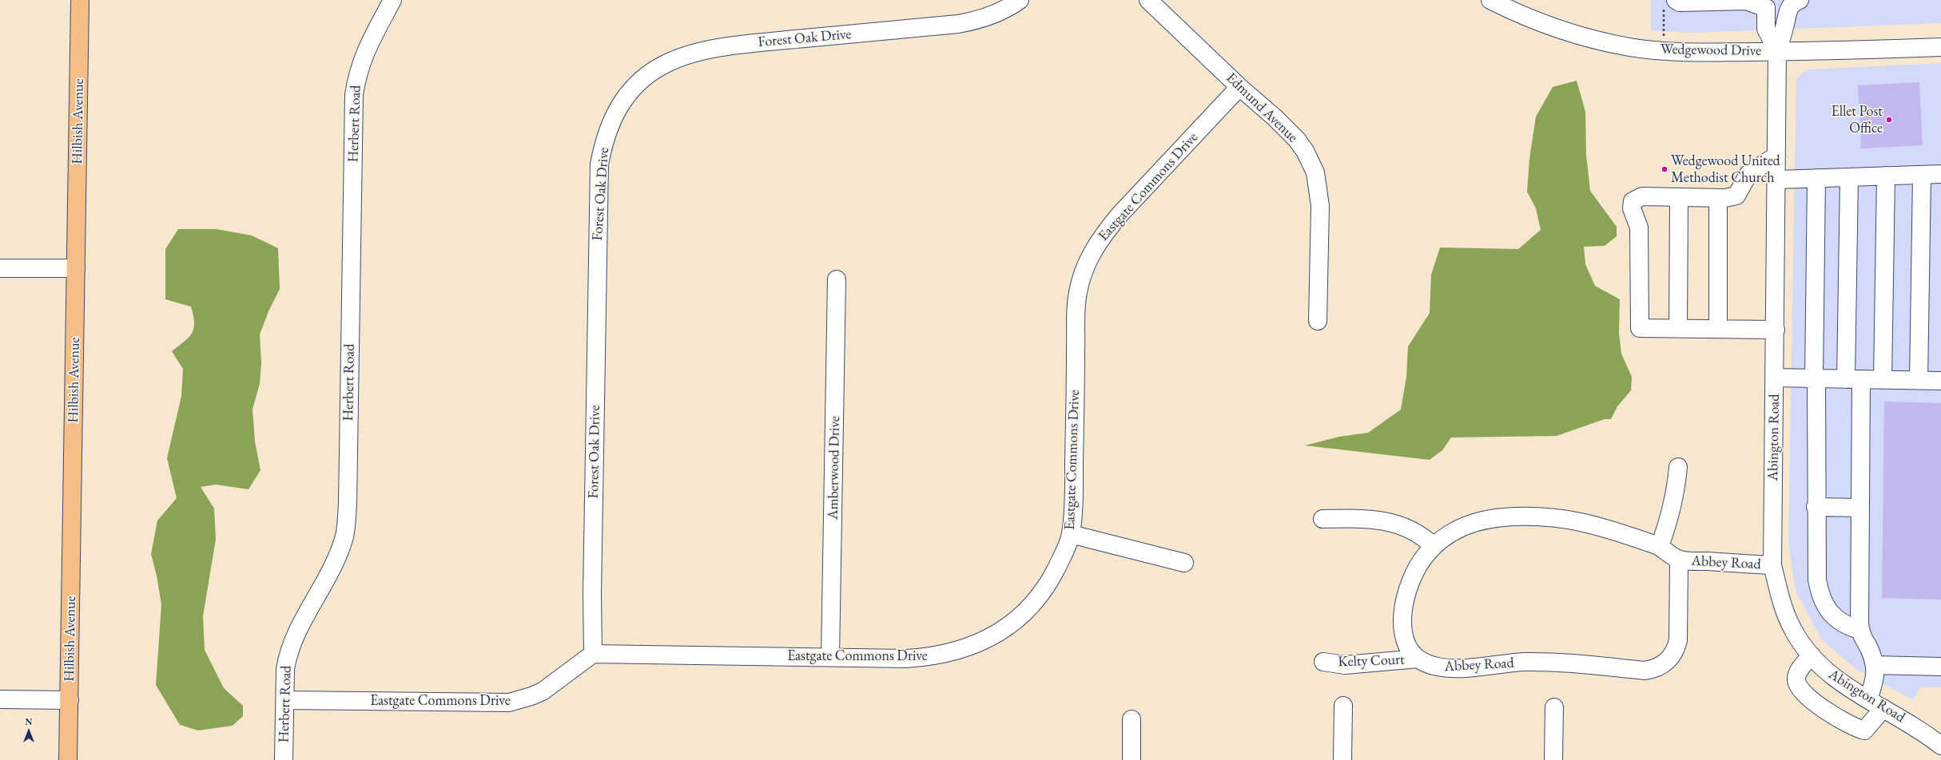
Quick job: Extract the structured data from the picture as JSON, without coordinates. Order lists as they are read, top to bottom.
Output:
{
  "streets": {
    "main road": ["Hilbish Avenue"],
    "street": [
      "Forest Oak Drive",
      "Wedgewood Drive",
      "Edmund Avenue",
      "Herbert Road",
      "Eastgate Commons Drive",
      "Abington Road",
      "Amberwood Drive",
      "Abbey Road",
      "Kelty Court"
    ]
  },
  "crossings": [
    ["Forest Oak Drive", "Eastgate Commons Drive"],
    ["Wedgewood Drive", "Abington Road"],
    ["Edmund Avenue", "Eastgate Commons Drive"],
    ["Herbert Road", "Eastgate Commons Drive"],
    ["Eastgate Commons Drive", "Amberwood Drive"],
    ["Abington Road", "Abbey Road"],
    ["Abbey Road", "Kelty Court"]
  ],
  "places": ["Ellet Post Office", "Wedgewood United Methodist Church"],
  "north": "top"
}
